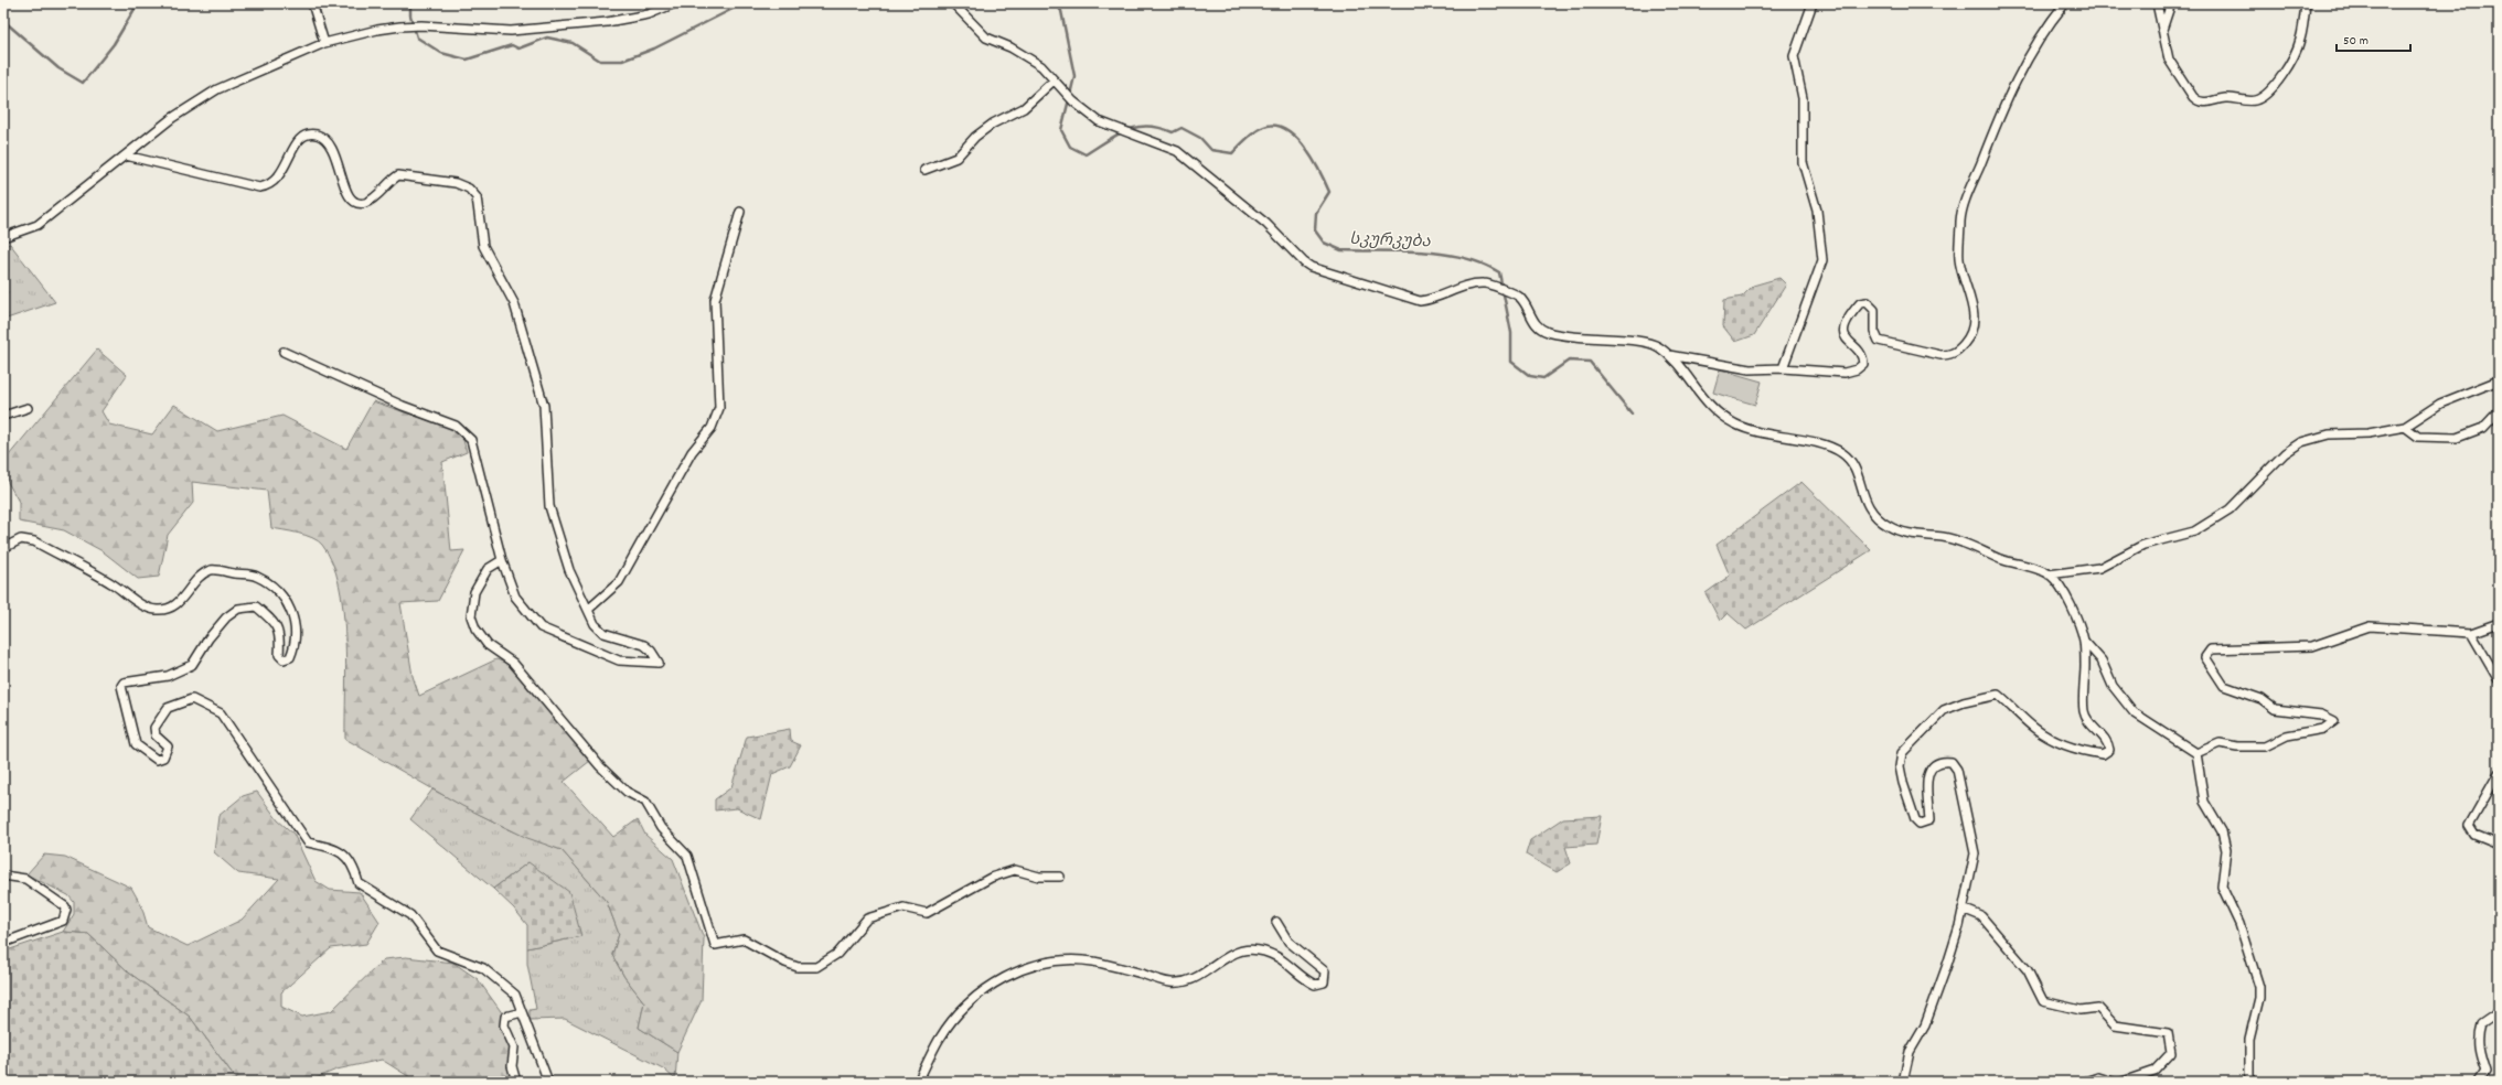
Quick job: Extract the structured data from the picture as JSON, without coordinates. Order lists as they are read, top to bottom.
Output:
{
  "water": ["სკურკუბა"],
  "scale_bar": "50 m"
}
